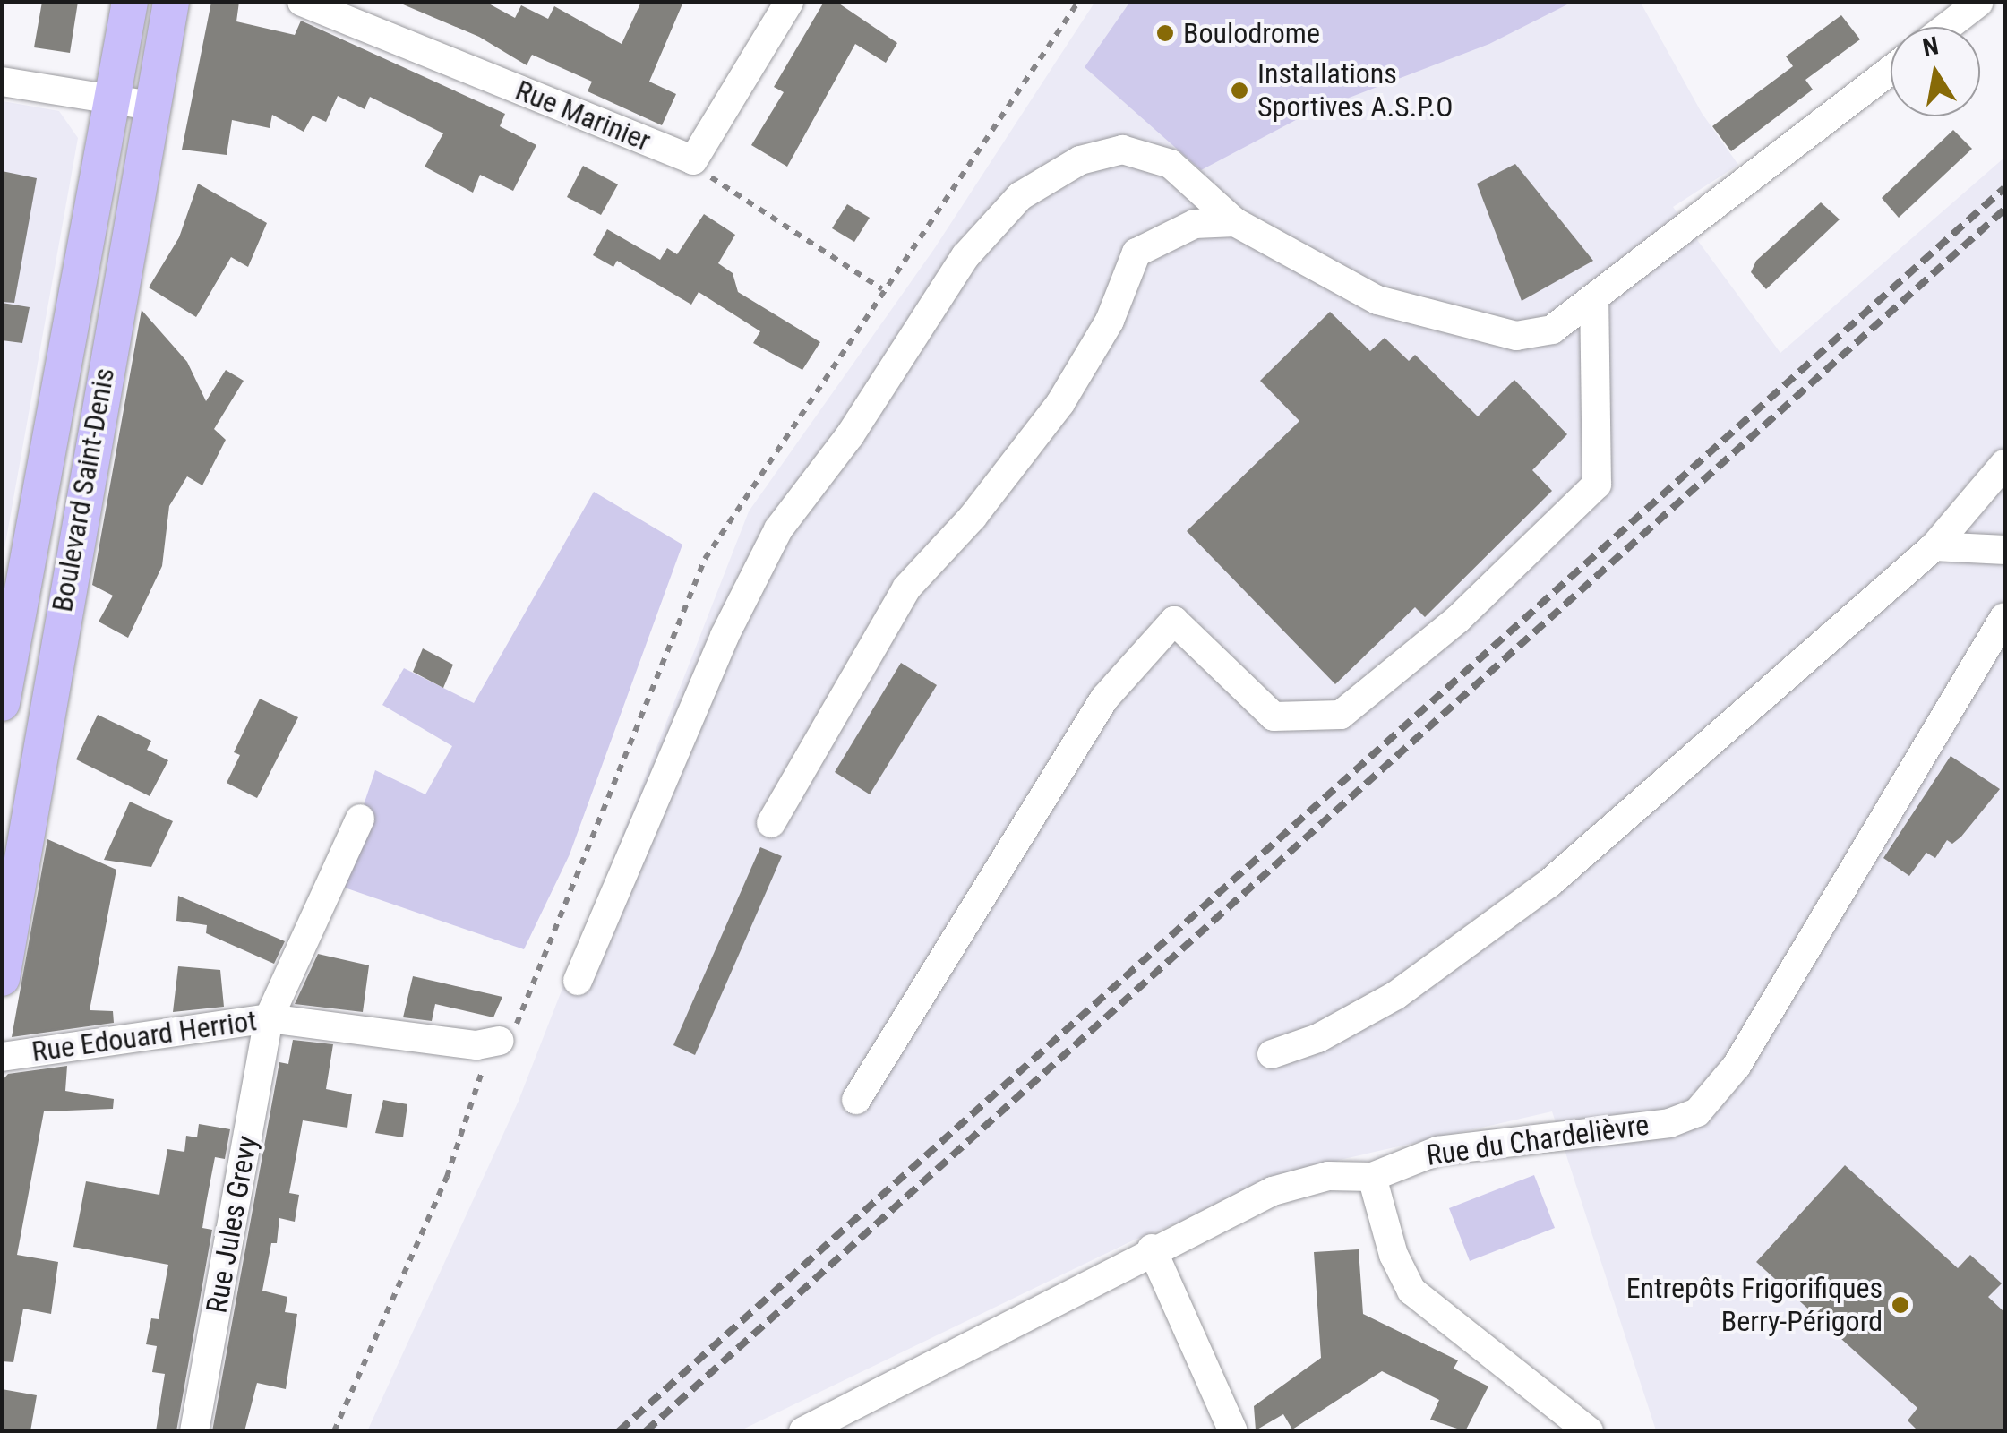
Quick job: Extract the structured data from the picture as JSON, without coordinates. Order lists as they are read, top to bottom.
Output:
{
  "streets": {
    "main road": ["Boulevard Saint-Denis"],
    "street": [
      "Rue Marinier",
      "Rue Edouard Herriot",
      "Rue du Chardelièvre",
      "Rue Jules Grevy"
    ]
  },
  "crossings": [
    ["Rue Edouard Herriot", "Rue Jules Grevy"]
  ],
  "places": ["Boulodrome", "Installations Sportives A.S.P.O", "Entrepôts Frigorifiques Berry-Périgord"],
  "north": "top"
}
